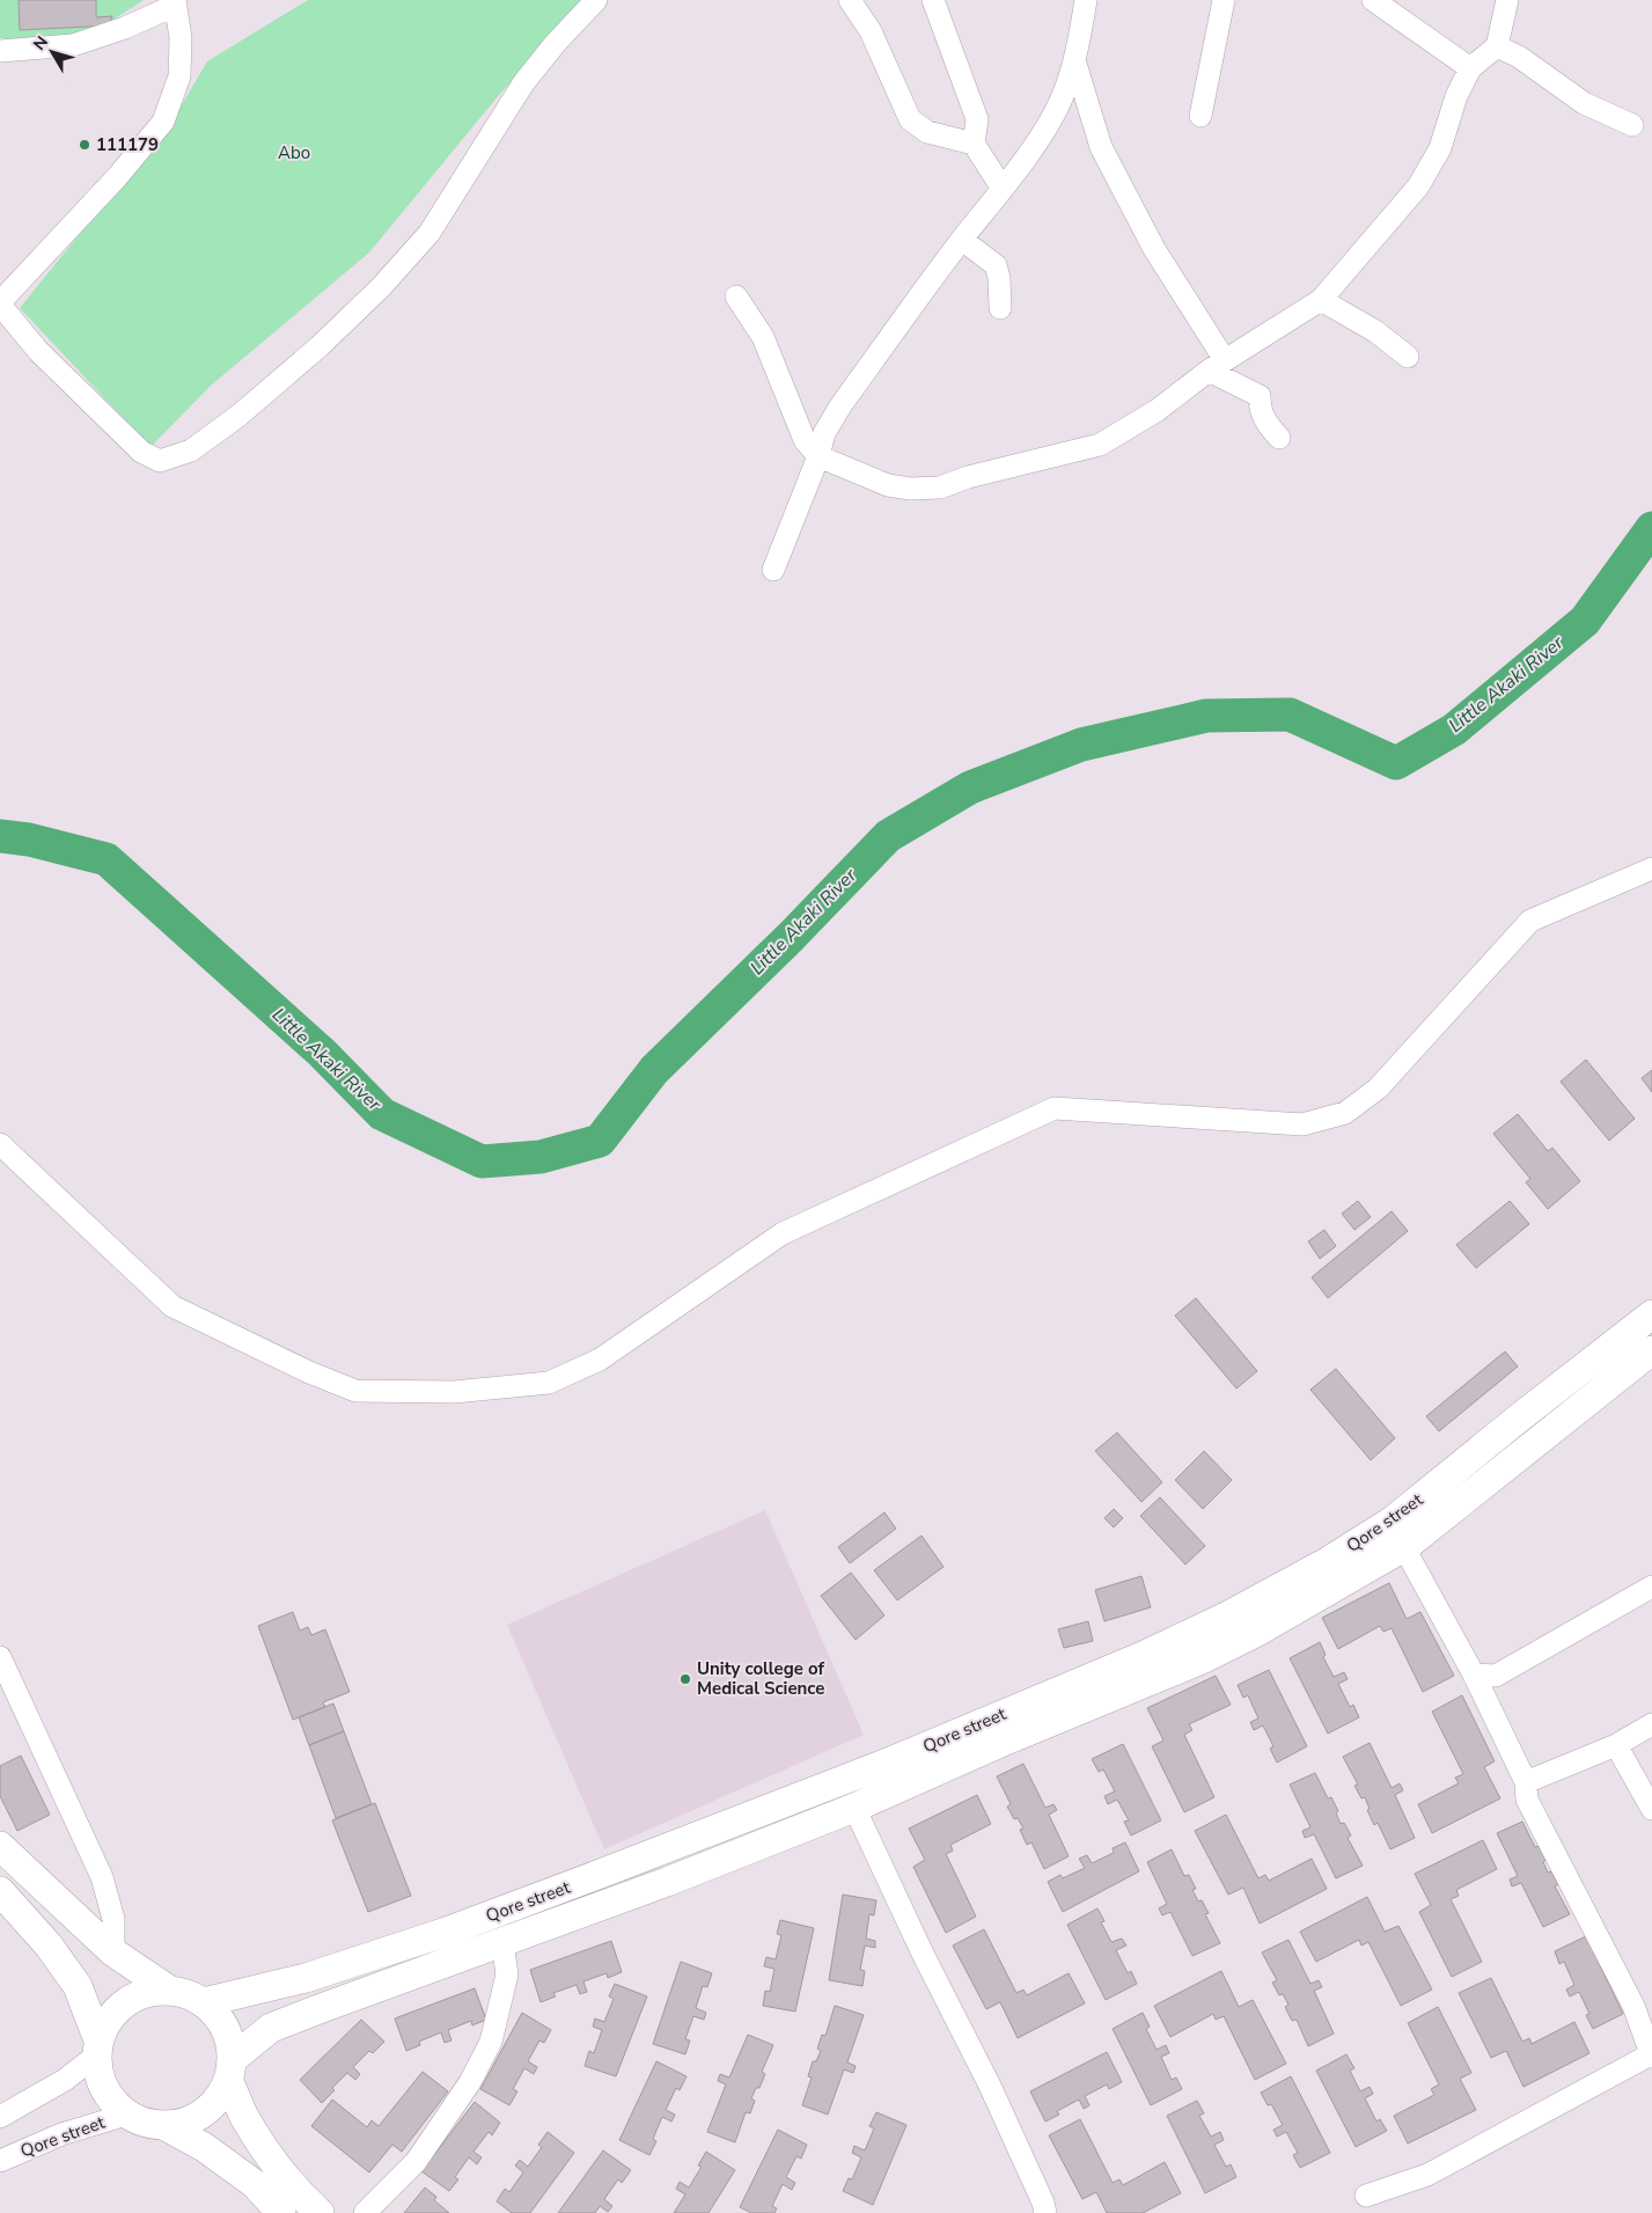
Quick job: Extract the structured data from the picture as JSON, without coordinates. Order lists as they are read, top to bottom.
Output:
{
  "streets": {
    "main road": ["Qore street"]
  },
  "water": ["Little Akaki River"],
  "parks": ["Abo"],
  "places": ["111179", "Unity college of Medical Science"],
  "north": "top left"
}
